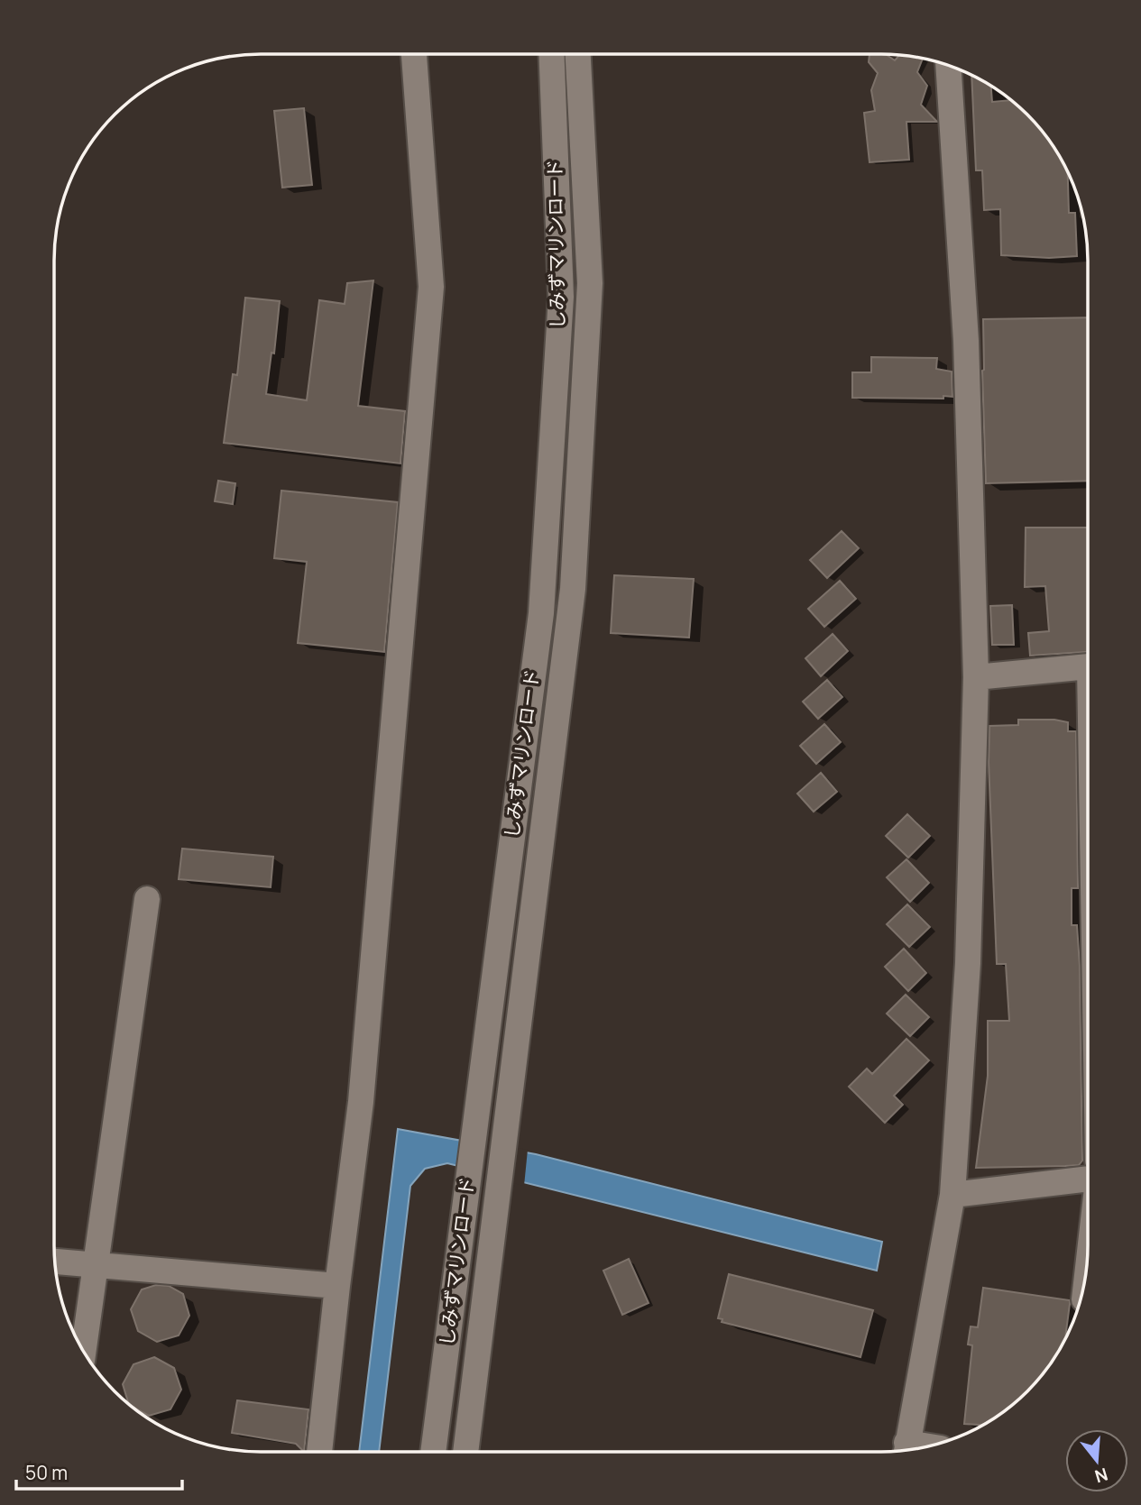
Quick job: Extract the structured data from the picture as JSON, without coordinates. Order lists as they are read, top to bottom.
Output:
{
  "streets": {
    "street": ["しみずマリンロード"]
  },
  "scale_bar": "50 m",
  "north": "bottom"
}
